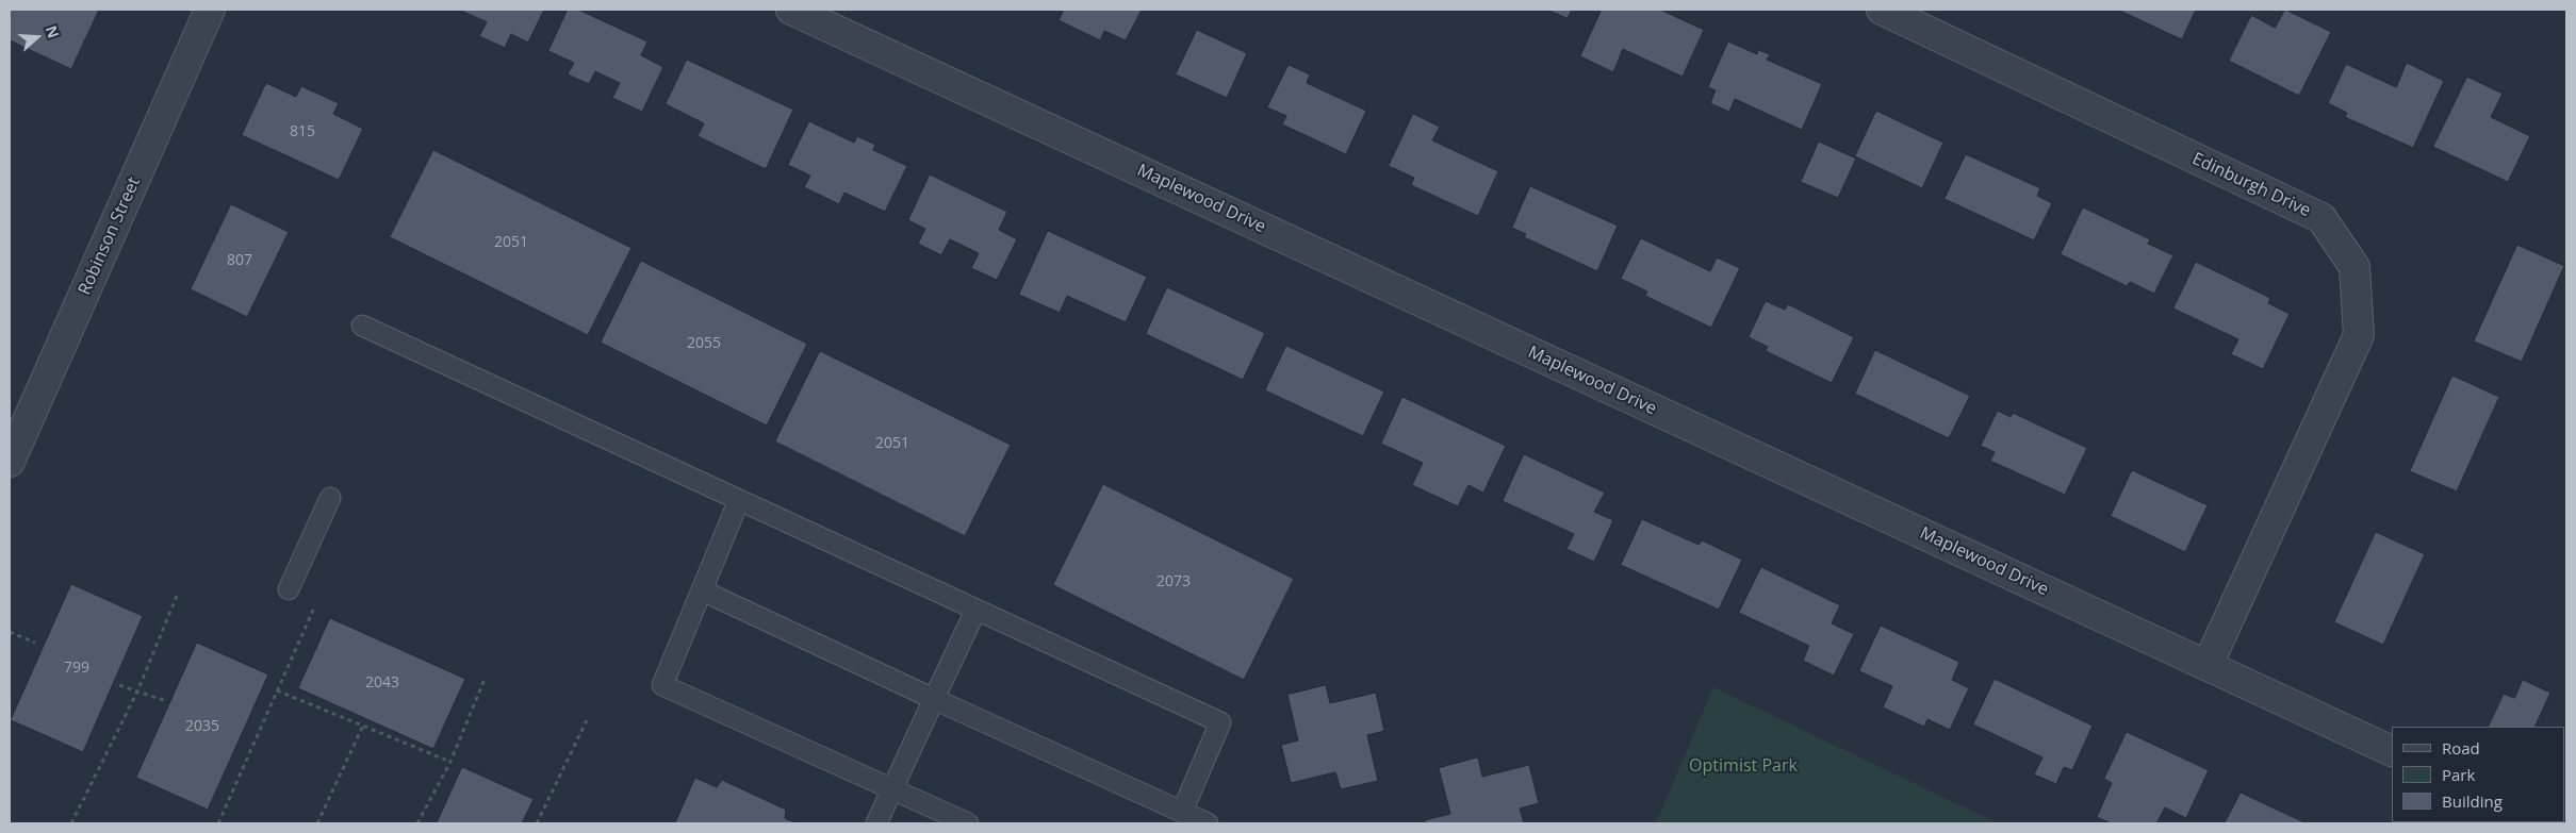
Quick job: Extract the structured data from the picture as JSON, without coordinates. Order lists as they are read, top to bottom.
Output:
{
  "streets": {
    "street": ["Edinburgh Drive", "Maplewood Drive", "Robinson Street"]
  },
  "crossings": [
    ["Edinburgh Drive", "Maplewood Drive"]
  ],
  "parks": ["Optimist Park"],
  "house_numbers": [
    "815",
    "2051",
    "807",
    "2055",
    "2051",
    "2073",
    "799",
    "2043",
    "2035"
  ],
  "legend": ["Road", "Park", "Building"],
  "north": "right"
}
